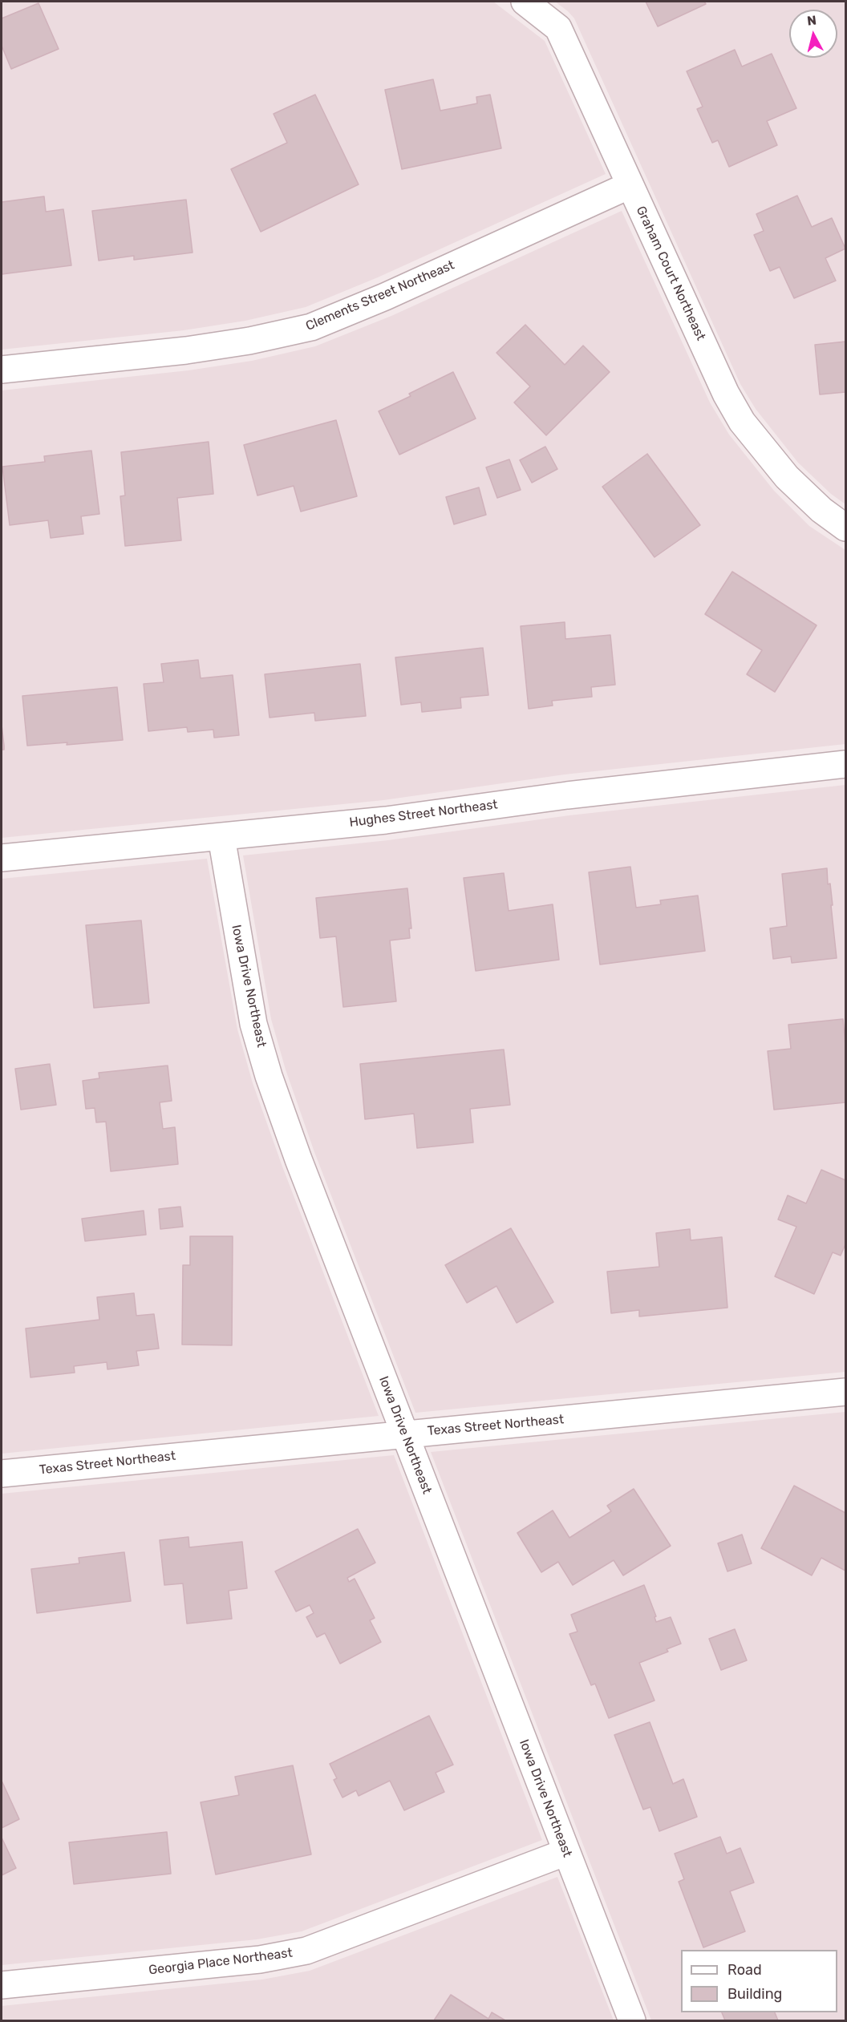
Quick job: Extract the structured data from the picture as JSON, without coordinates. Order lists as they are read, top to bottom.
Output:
{
  "streets": {
    "street": [
      "Graham Court Northeast",
      "Clements Street Northeast",
      "Hughes Street Northeast",
      "Iowa Drive Northeast",
      "Texas Street Northeast",
      "Georgia Place Northeast"
    ]
  },
  "crossings": [
    ["Graham Court Northeast", "Clements Street Northeast"],
    ["Hughes Street Northeast", "Iowa Drive Northeast"],
    ["Iowa Drive Northeast", "Texas Street Northeast"],
    ["Iowa Drive Northeast", "Georgia Place Northeast"]
  ],
  "legend": ["Road", "Building"],
  "north": "top"
}
